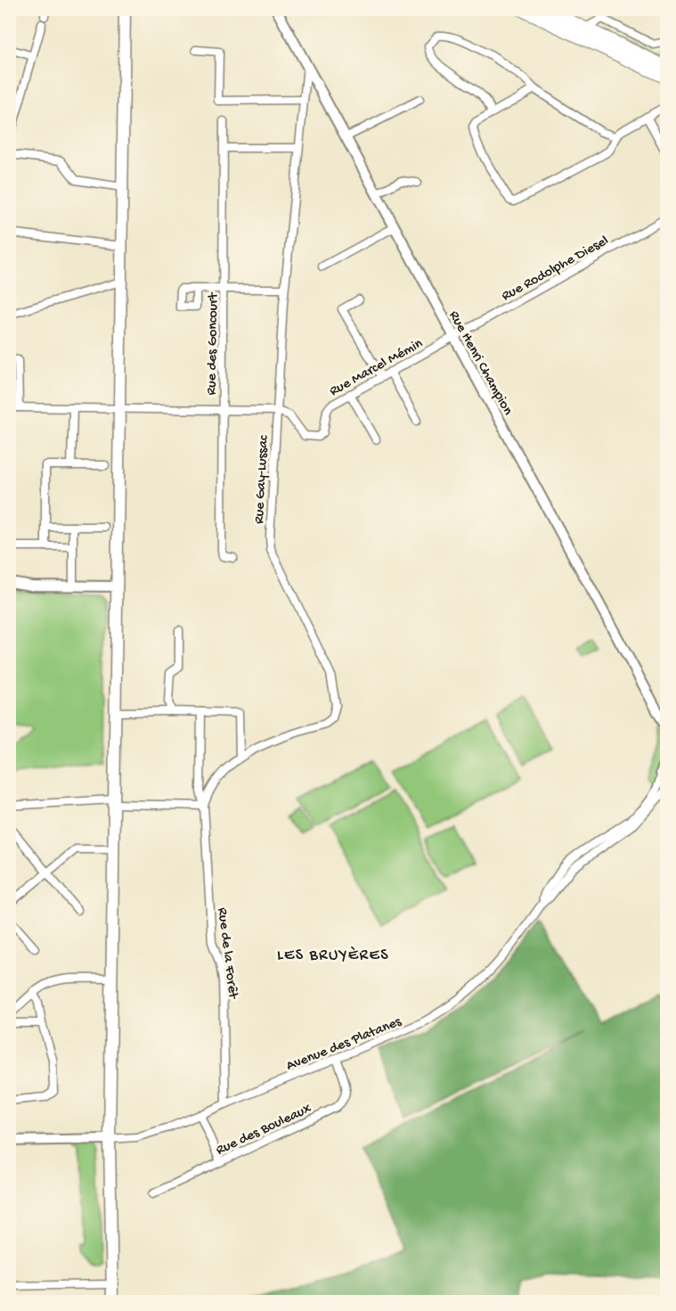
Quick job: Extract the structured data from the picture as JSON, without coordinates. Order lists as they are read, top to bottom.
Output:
{
  "streets": {
    "street": [
      "Rue Rodolphe Diesel",
      "Rue des Goncourt",
      "Rue Henri Champion",
      "Rue Marcel Mémin",
      "Rue Gay-Lussac",
      "Rue de la Forêt",
      "Avenue des Platanes",
      "Rue des Bouleaux"
    ]
  },
  "crossings": [
    ["Rue Rodolphe Diesel", "Rue Henri Champion"],
    ["Rue Rodolphe Diesel", "Rue Marcel Mémin"],
    ["Rue Henri Champion", "Rue Marcel Mémin"],
    ["Rue Henri Champion", "Rue Gay-Lussac"],
    ["Rue Marcel Mémin", "Rue Gay-Lussac"],
    ["Rue Gay-Lussac", "Rue de la Forêt"],
    ["Rue de la Forêt", "Avenue des Platanes"],
    ["Avenue des Platanes", "Rue des Bouleaux"]
  ],
  "districts": ["LES BRUYÈRES"]
}
